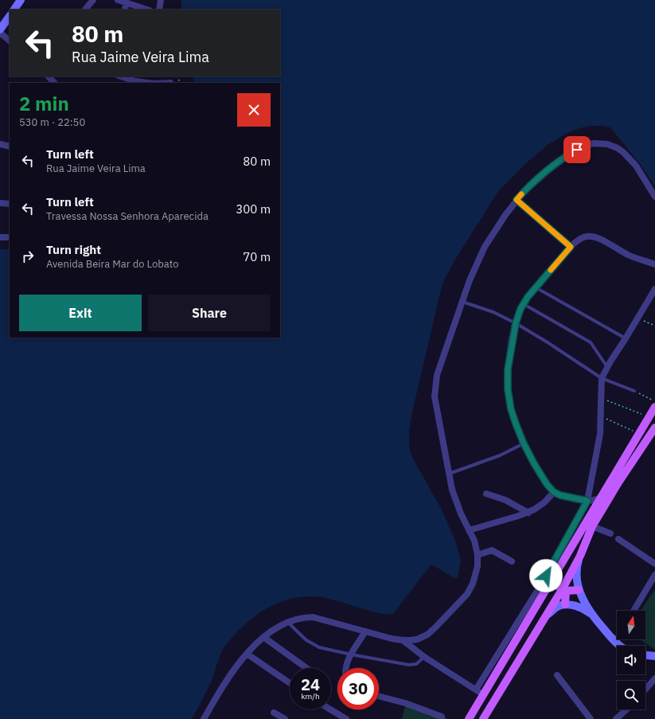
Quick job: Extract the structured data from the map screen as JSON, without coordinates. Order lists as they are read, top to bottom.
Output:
{
  "north": "top",
  "page": {
    "turn": ["80 m", "Rua Jaime Veira Lima"],
    "heading": ["2 min", "530 m · 22:50"],
    "list": [
      {
        "name": "Turn left",
        "note": "Rua Jaime Veira Lima",
        "value": "80 m"
      },
      {
        "name": "Turn left",
        "note": "Travessa Nossa Senhora Aparecida",
        "value": "300 m"
      },
      {
        "name": "Turn right",
        "note": "Avenida Beira Mar do Lobato",
        "value": "70 m"
      }
    ],
    "buttons": ["Exit", "Share"],
    "speed": "24 km/h",
    "limit": "30"
  }
}
